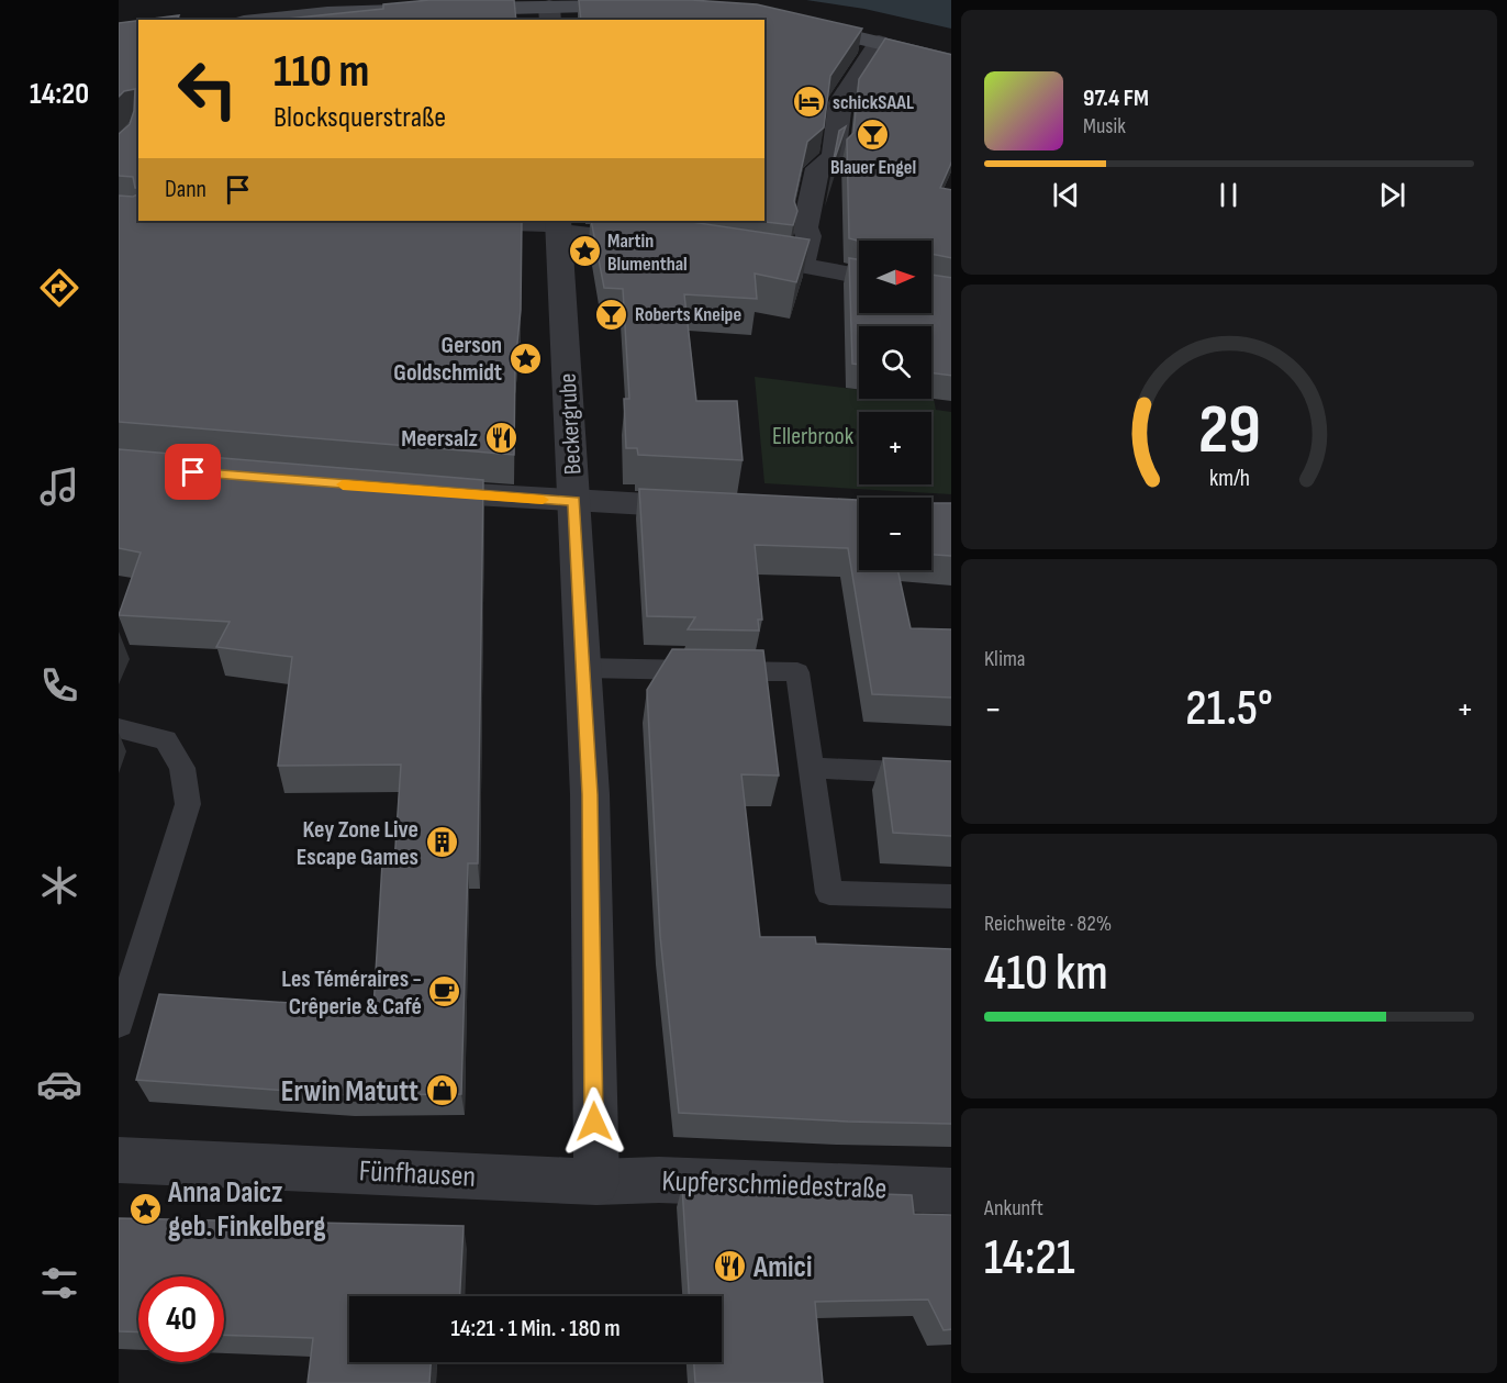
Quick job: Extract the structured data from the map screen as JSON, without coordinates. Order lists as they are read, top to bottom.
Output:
{
  "streets": {
    "street": ["Beckergrube", "Fünfhausen", "Kupferschmiedestraße"]
  },
  "crossings": [
    ["Beckergrube", "Fünfhausen"],
    ["Beckergrube", "Kupferschmiedestraße"],
    ["Fünfhausen", "Kupferschmiedestraße"]
  ],
  "parks": ["Ellerbrook"],
  "places": {
    "hotel": ["schickSAAL"],
    "bar": ["Blauer Engel", "Roberts Kneipe"],
    "place": ["Martin Blumenthal", "Gerson Goldschmidt", "Anna Daicz geb. Finkelberg"],
    "restaurant": ["Meersalz", "Amici"],
    "building": ["Key Zone Live Escape Games"],
    "cafe": ["Les Téméraires - Crêperie & Café"],
    "shop": ["Erwin Matutt"]
  },
  "north": "right",
  "page": {
    "tabs": "14:20",
    "turn": ["110 m", "Blocksquerstraße"],
    "song": ["97.4 FM", "Musik"],
    "then": "Dann",
    "map_buttons": ["+", "−"],
    "tile": [
      "Klima",
      ["Reichweite · 82%", "410 km"],
      ["Ankunft", "14:21"]
    ],
    "heat": ["−", "21.5°", "+"],
    "limit": "40",
    "trip": "14:21 · 1 Min. · 180 m",
    "gauge": ["29", "km/h"]
  }
}
